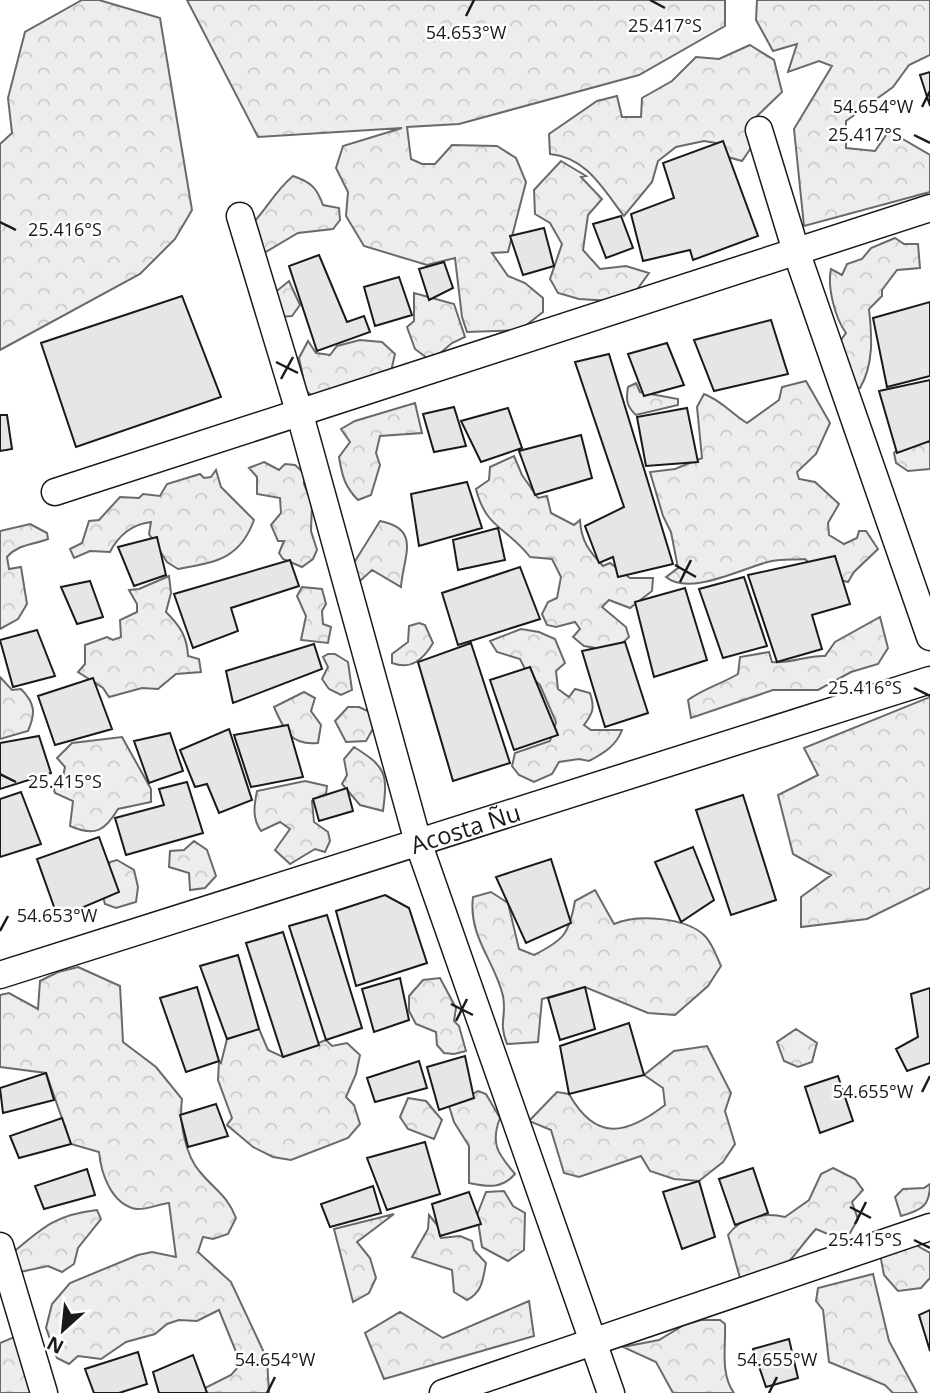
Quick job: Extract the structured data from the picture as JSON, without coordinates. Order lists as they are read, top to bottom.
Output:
{
  "streets": {
    "street": ["Acosta Ñu"]
  },
  "north": "bottom left",
  "coordinates": [
    "25.417°S",
    "54.653°W",
    "54.654°W",
    "25.416°S",
    "25.415°S",
    "54.655°W"
  ]
}
